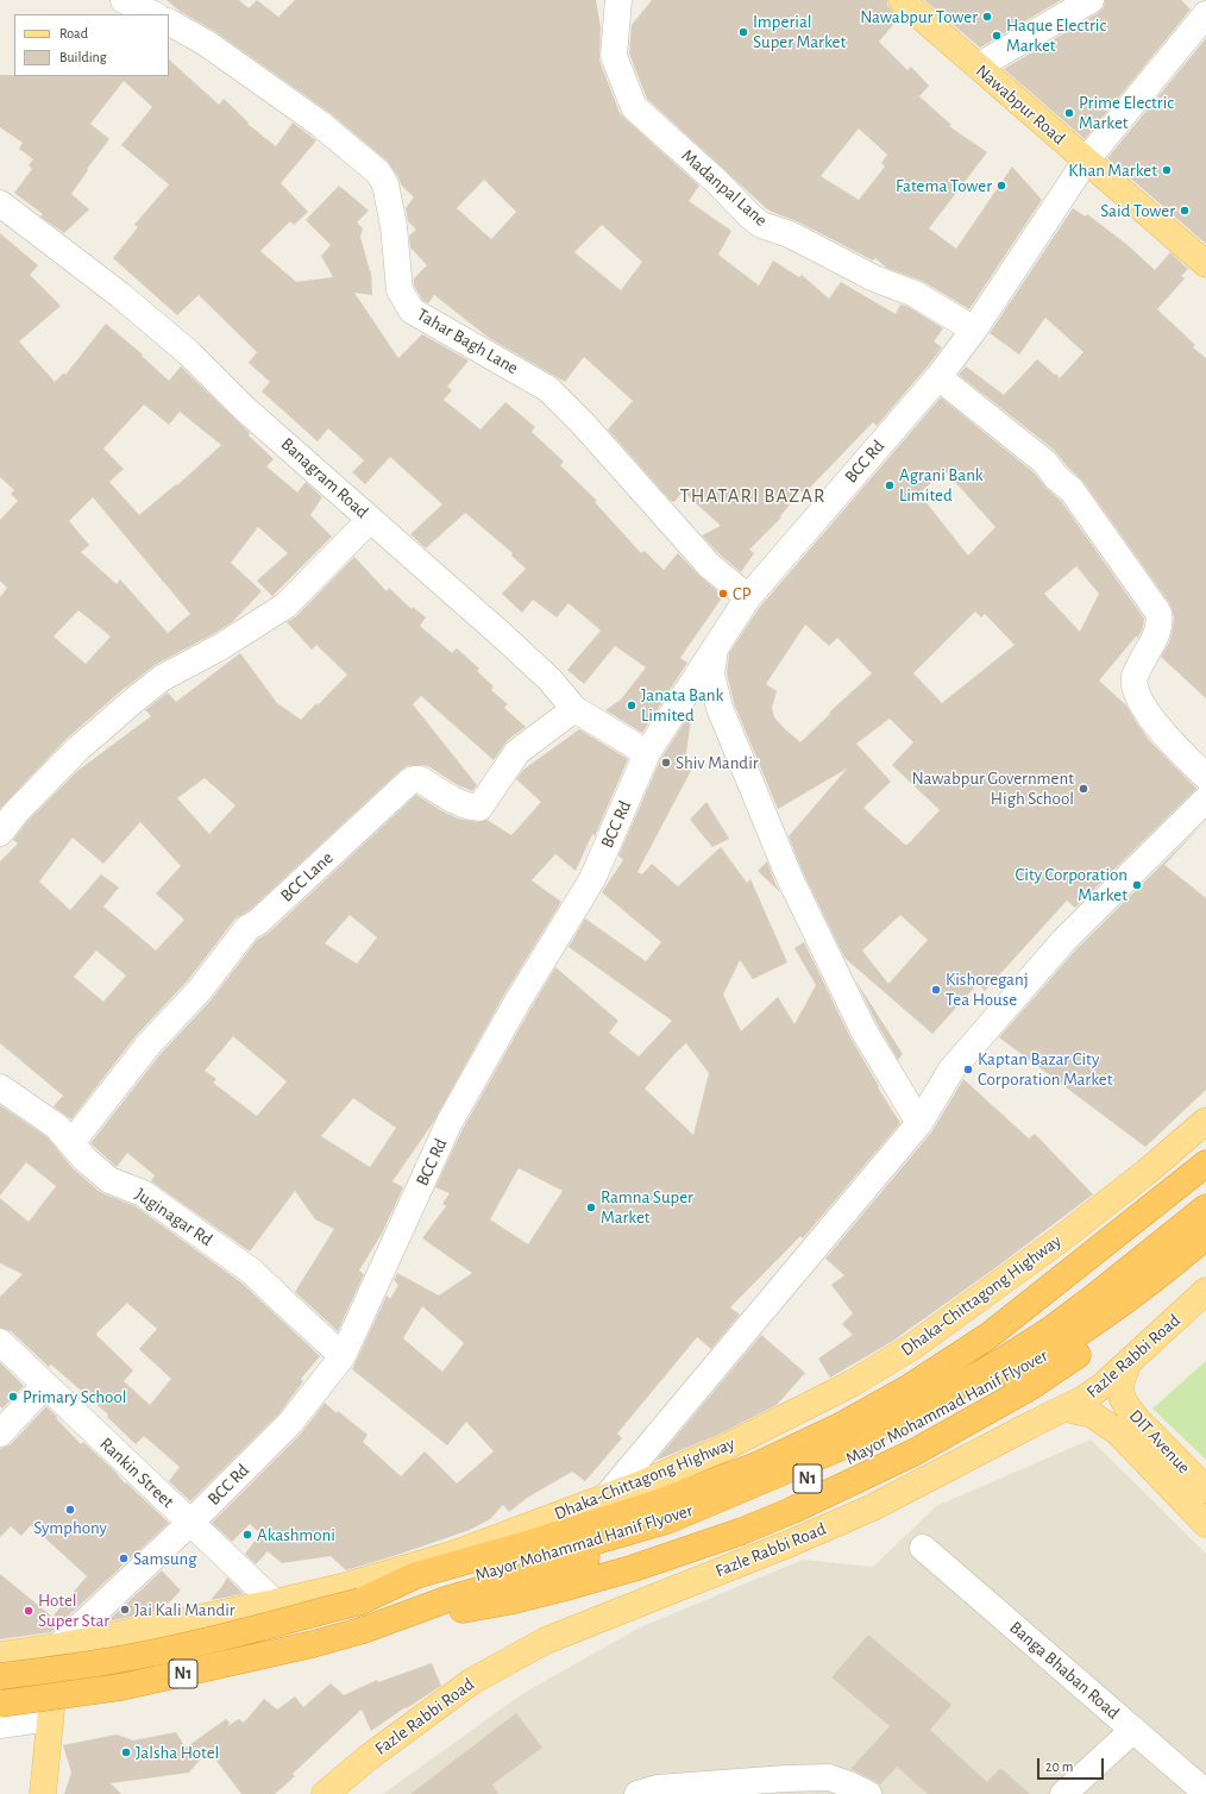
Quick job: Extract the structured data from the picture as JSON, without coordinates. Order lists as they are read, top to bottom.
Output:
{
  "streets": {
    "highway": ["Mayor Mohammad Hanif Flyover", "N1"],
    "main road": [
      "Nawabpur Road",
      "Dhaka-Chittagong Highway",
      "Fazle Rabbi Road",
      "DIT Avenue"
    ],
    "street": [
      "Madanpal Lane",
      "Tahar Bagh Lane",
      "BCC Rd",
      "Banagram Road",
      "BCC Lane",
      "Juginagar Rd",
      "Rankin Street",
      "Banga Bhaban Road"
    ]
  },
  "crossings": [
    ["Nawabpur Road", "BCC Rd"],
    ["Madanpal Lane", "BCC Rd"],
    ["Tahar Bagh Lane", "BCC Rd"],
    ["BCC Rd", "Banagram Road"],
    ["BCC Rd", "Juginagar Rd"],
    ["BCC Rd", "Dhaka-Chittagong Highway"],
    ["BCC Rd", "Rankin Street"],
    ["Banagram Road", "BCC Lane"],
    ["BCC Lane", "Juginagar Rd"],
    ["Dhaka-Chittagong Highway", "Rankin Street"],
    ["Fazle Rabbi Road", "DIT Avenue"]
  ],
  "districts": ["THATARI BAZAR"],
  "places": [
    "Nawabpur Tower",
    "Imperial Super Market",
    "Haque Electric Market",
    "Prime Electric Market",
    "Khan Market",
    "Fatema Tower",
    "Said Tower",
    "Agrani Bank Limited",
    "CP",
    "Janata Bank Limited",
    "Shiv Mandir",
    "Nawabpur Government High School",
    "City Corporation Market",
    "Kishoreganj Tea House",
    "Kaptan Bazar City Corporation Market",
    "Ramna Super Market",
    "Primary School",
    "Symphony",
    "Akashmoni",
    "Samsung",
    "Jai Kali Mandir",
    "Hotel Super Star",
    "Jalsha Hotel"
  ],
  "legend": ["Road", "Building"],
  "scale_bar": "20 m"
}
